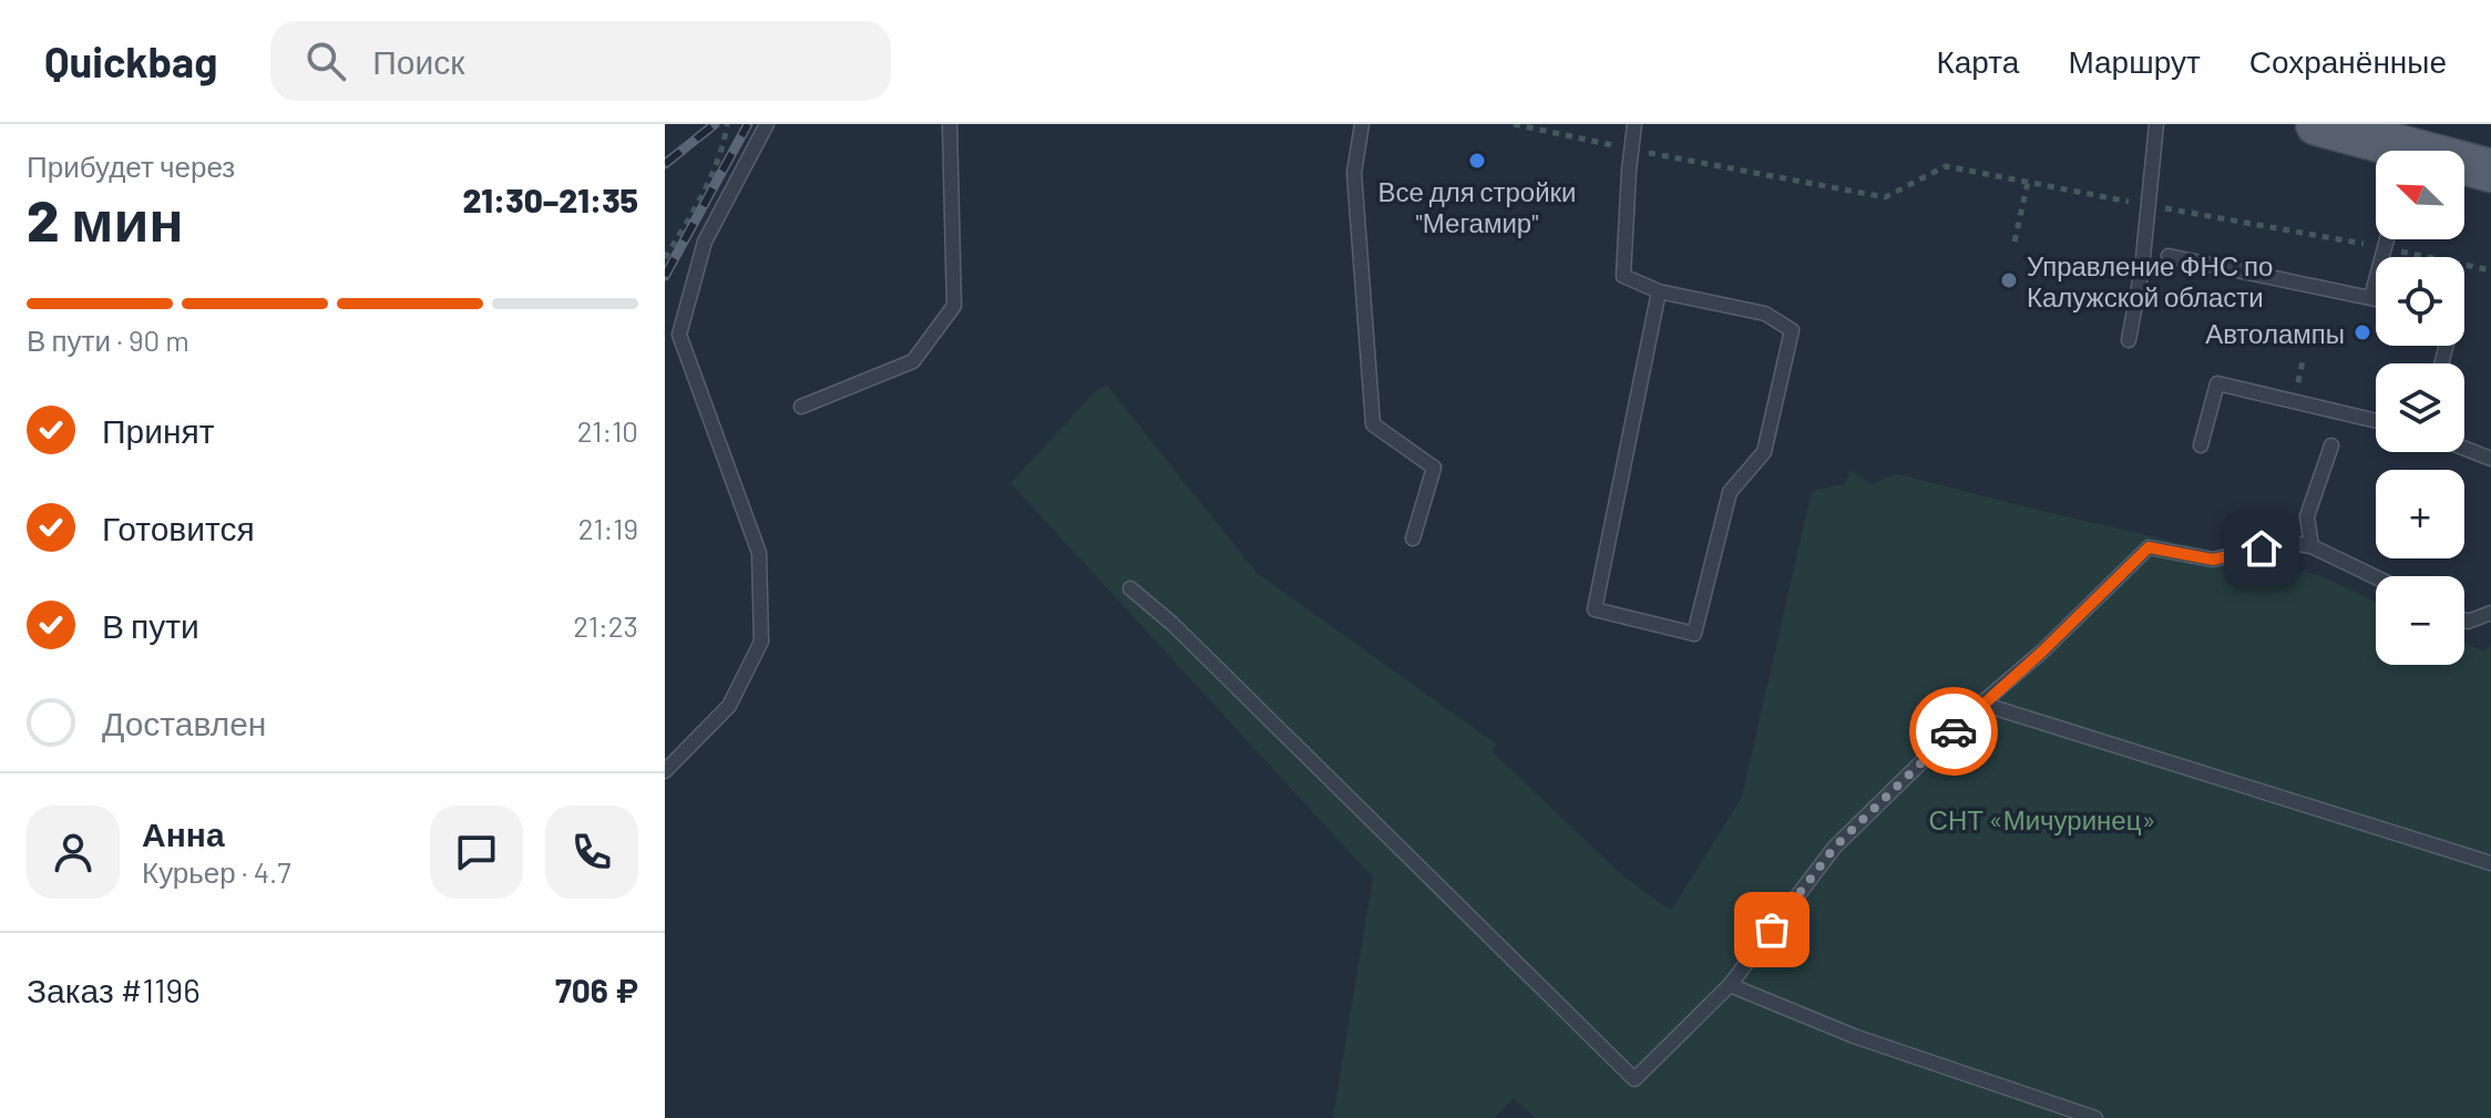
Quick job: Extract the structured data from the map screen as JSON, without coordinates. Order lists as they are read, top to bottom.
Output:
{
  "parks": ["СНТ «Мичуринец»"],
  "places": ["Все для стройки \"Мегамир\"", "Управление ФНС по Калужской области", "Автолампы"],
  "north": "top left",
  "page": {
    "header": "Quickbag",
    "search": "Поиск",
    "nav": ["Карта", "Маршрут", "Сохранённые"],
    "heading": ["2 мин", "Прибудет через", "21:30–21:35"],
    "panel": [
      "Анна",
      "Курьер · 4.7",
      "Заказ #1196",
      "706 ₽"
    ],
    "map_buttons": ["+", "−"],
    "bar": "В пути · 90 m",
    "list": [
      ["Принят", "21:10"],
      ["Готовится", "21:19"],
      ["В пути", "21:23"],
      "Доставлен"
    ]
  }
}
